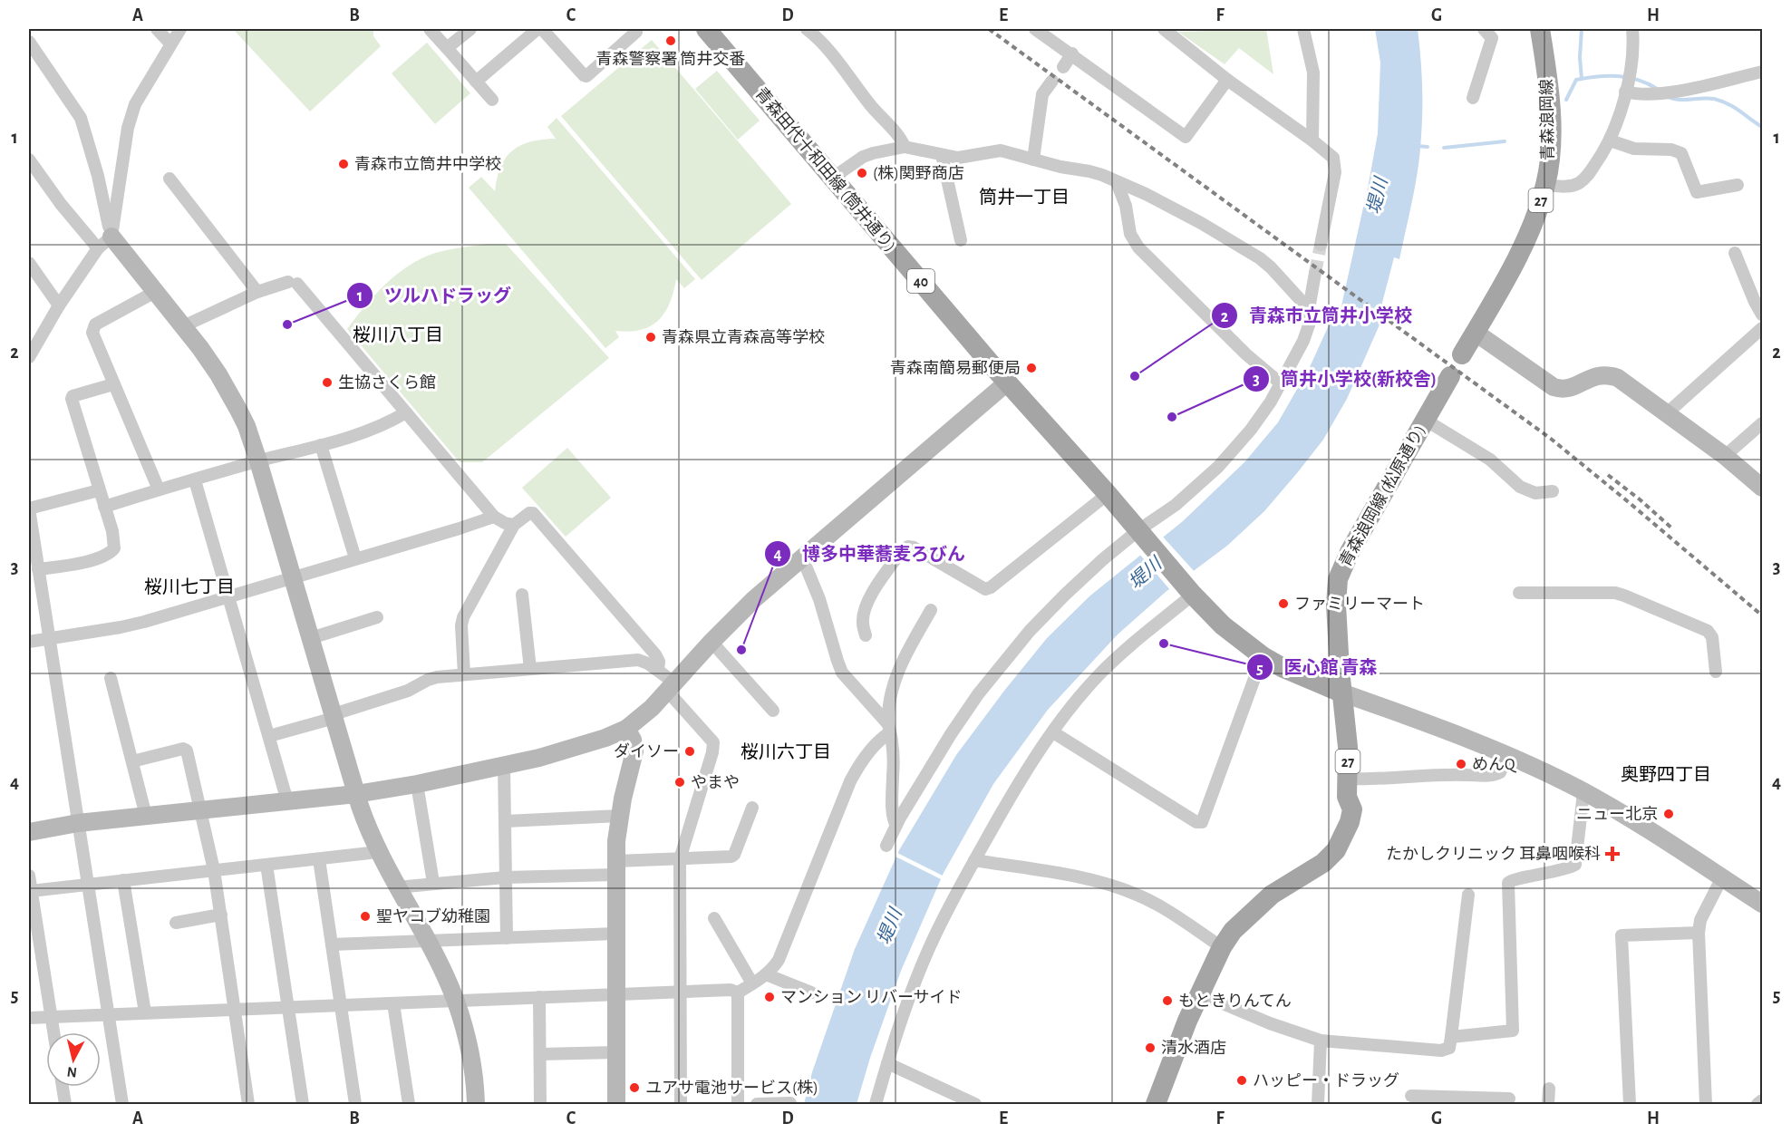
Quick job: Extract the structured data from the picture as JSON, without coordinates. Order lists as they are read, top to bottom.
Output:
{
  "streets": {
    "main road": [
      "青森浪岡線",
      "青森田代十和田線 (筒井通り)",
      "27",
      "40",
      "青森浪岡線 (松原通り)"
    ]
  },
  "crossings": [
    ["青森田代十和田線 (筒井通り)", "青森浪岡線 (松原通り)"]
  ],
  "districts": [
    "筒井一丁目",
    "桜川八丁目",
    "桜川七丁目",
    "桜川六丁目",
    "奥野四丁目"
  ],
  "water": ["堤川"],
  "places": {
    "other": [
      "青森警察署 筒井交番",
      "青森市立筒井中学校",
      "(株)関野商店",
      "ツルハドラッグ",
      "青森県立青森高等学校",
      "青森南簡易郵便局",
      "青森市立筒井小学校",
      "生協さくら館",
      "筒井小学校(新校舎)",
      "ファミリーマート",
      "医心館 青森",
      "博多中華蕎麦ろびん",
      "ダイソー",
      "めんQ",
      "やまや",
      "ニュー北京",
      "聖ヤコブ幼稚園",
      "マンション リバーサイド",
      "もときりんてん",
      "清水酒店",
      "ハッピー・ドラッグ",
      "ユアサ電池サービス(株)"
    ],
    "health": ["たかしクリニック 耳鼻咽喉科"]
  },
  "north": "bottom",
  "grid": {
    "columns": [
      "A",
      "B",
      "C",
      "D",
      "E",
      "F",
      "G",
      "H"
    ],
    "rows": [
      "1",
      "2",
      "3",
      "4",
      "5"
    ]
  }
}
